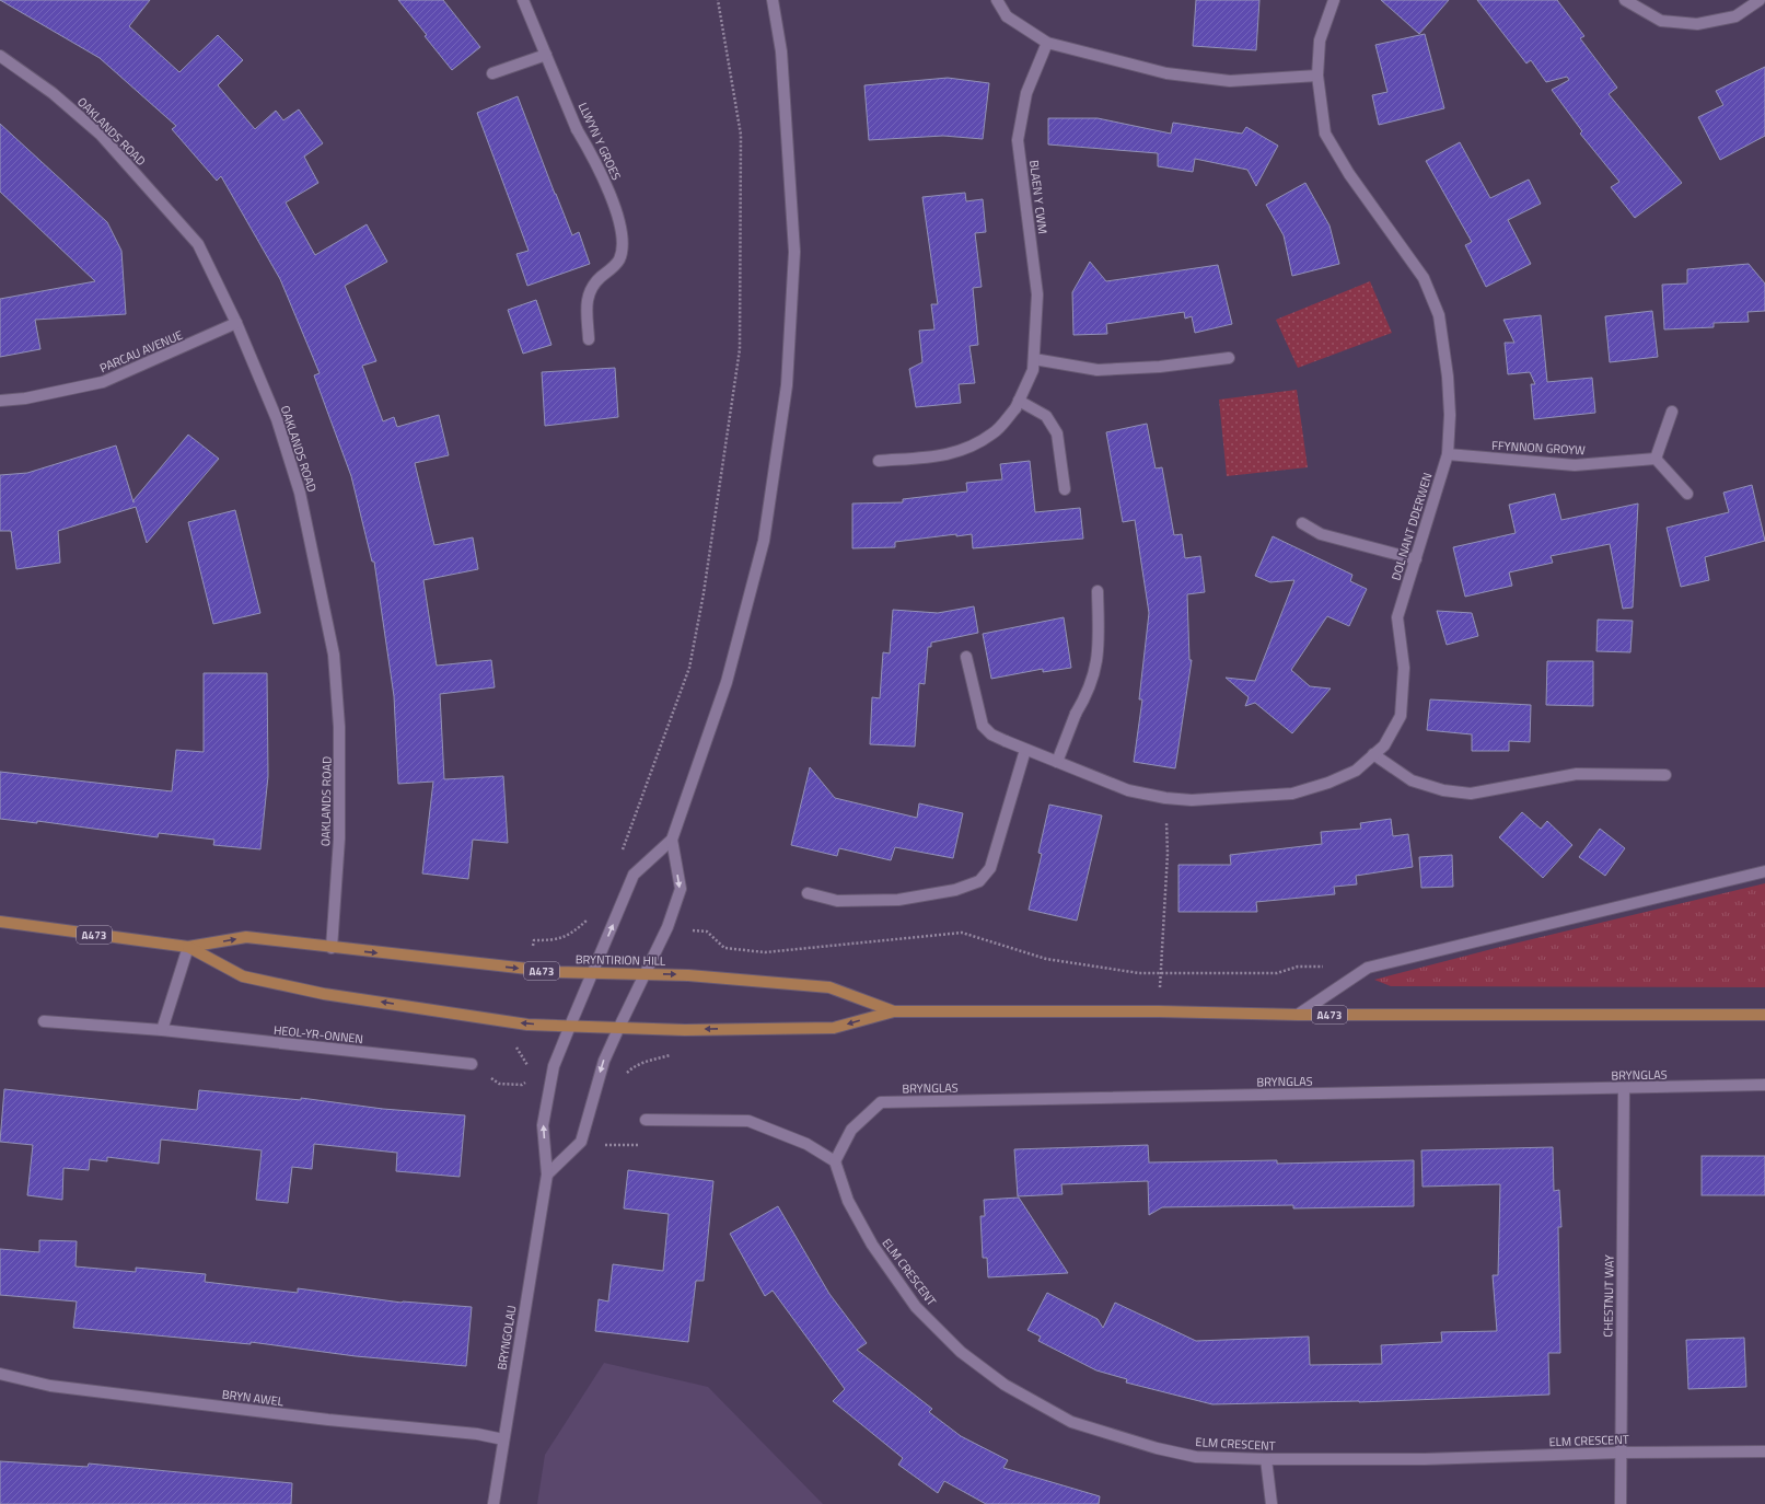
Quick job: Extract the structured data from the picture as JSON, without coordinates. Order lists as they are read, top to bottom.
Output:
{
  "streets": {
    "main road": ["A473", "BRYNTIRION HILL"],
    "street": [
      "OAKLANDS ROAD",
      "LLWYN Y GROES",
      "BLAEN Y CWM",
      "PARCAU AVENUE",
      "FFYNNON GROYW",
      "DOL NANT DDERWEN",
      "HEOL-YR-ONNEN",
      "BRYNGLAS",
      "ELM CRESCENT",
      "CHESTNUT WAY",
      "BRYNGOLAU",
      "BRYN AWEL"
    ]
  },
  "crossings": [
    ["OAKLANDS ROAD", "PARCAU AVENUE"],
    ["OAKLANDS ROAD", "BRYNTIRION HILL"],
    ["FFYNNON GROYW", "DOL NANT DDERWEN"],
    ["A473", "BRYNTIRION HILL"],
    ["A473", "BRYNGOLAU"],
    ["BRYNTIRION HILL", "BRYNGOLAU"],
    ["BRYNGLAS", "ELM CRESCENT"],
    ["BRYNGLAS", "CHESTNUT WAY"],
    ["ELM CRESCENT", "CHESTNUT WAY"],
    ["BRYNGOLAU", "BRYN AWEL"]
  ]
}
